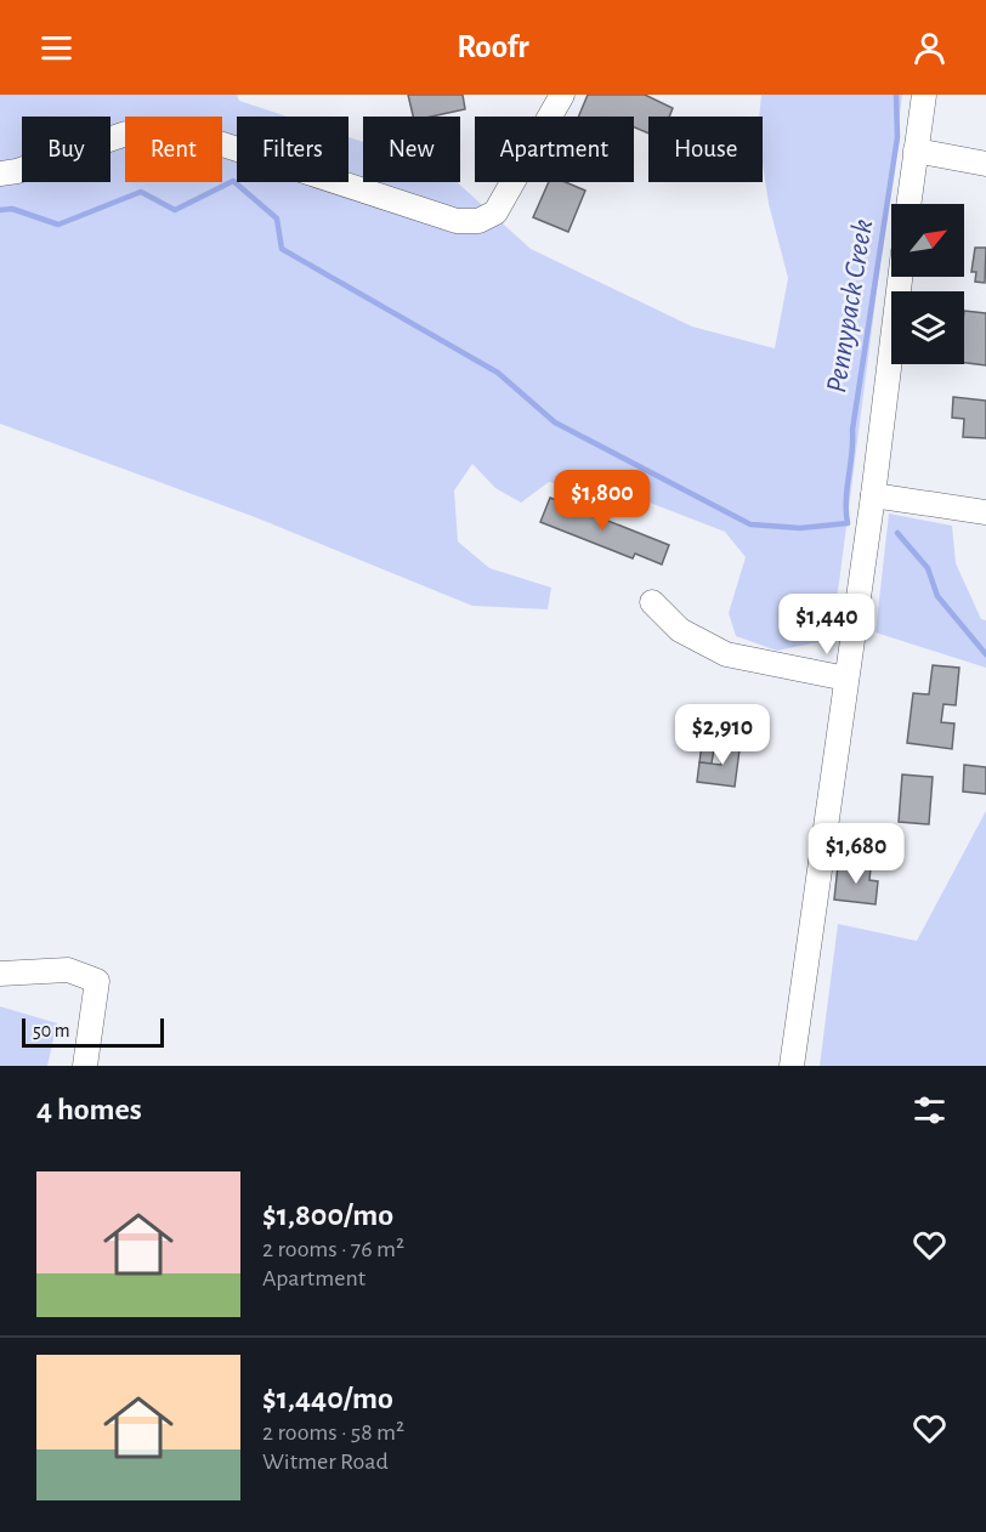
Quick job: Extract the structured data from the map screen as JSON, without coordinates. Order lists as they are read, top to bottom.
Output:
{
  "water": ["Pennypack Creek"],
  "scale_bar": "50 m",
  "north": "top right",
  "page": {
    "header": "Roofr",
    "chip": [
      "Buy",
      "Rent",
      "Filters",
      "New",
      "Apartment",
      "House"
    ],
    "price": [
      "$1,800",
      "$1,440",
      "$2,910",
      "$1,680"
    ],
    "scale": "50 m",
    "heading": "4 homes",
    "list": [
      {
        "name": "$1,800/mo",
        "note": "2 rooms · 76 m² · Apartment"
      },
      {
        "name": "$1,440/mo",
        "note": "2 rooms · 58 m² · Witmer Road"
      }
    ]
  }
}
